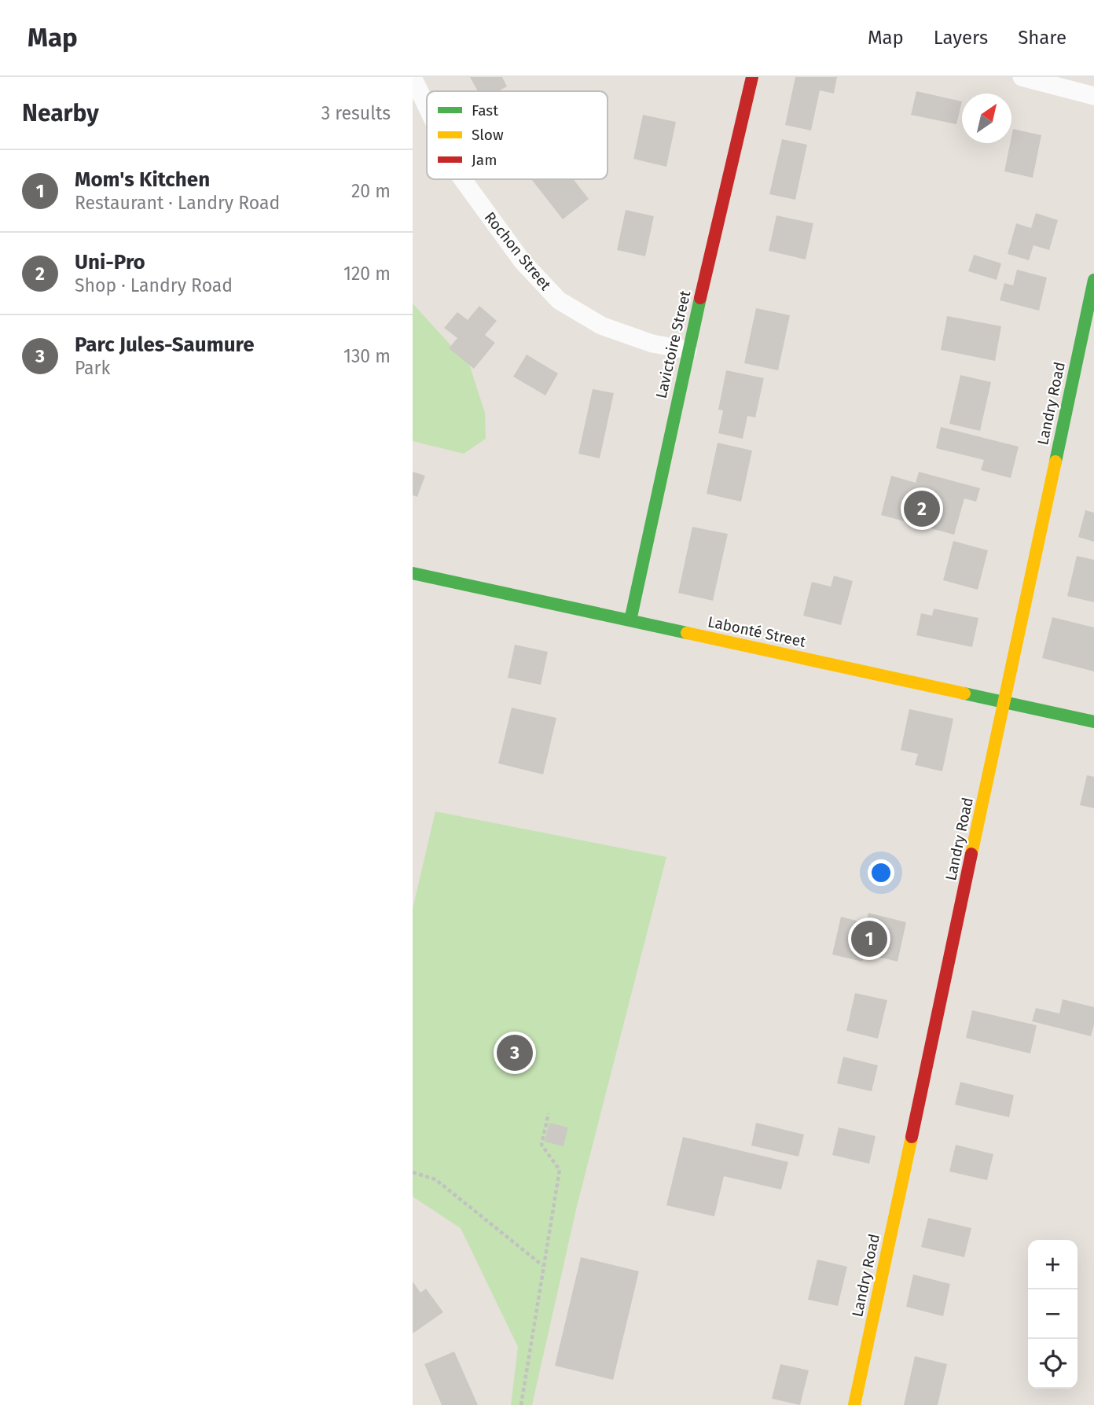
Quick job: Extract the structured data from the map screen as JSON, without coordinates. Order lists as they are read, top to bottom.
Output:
{
  "streets": {
    "street": [
      "Rochon Street",
      "Lavictoire Street",
      "Landry Road",
      "Labonté Street"
    ]
  },
  "crossings": [
    ["Rochon Street", "Lavictoire Street"],
    ["Lavictoire Street", "Labonté Street"],
    ["Landry Road", "Labonté Street"]
  ],
  "legend": ["Fast", "Slow", "Jam"],
  "north": "top right",
  "page": {
    "header": "Map",
    "nav": ["Map", "Layers", "Share"],
    "heading": ["Nearby", "3 results"],
    "list": [
      {
        "mark": "1",
        "name": "Mom's Kitchen",
        "note": "Restaurant · Landry Road",
        "value": "20 m"
      },
      {
        "mark": "2",
        "name": "Uni-Pro",
        "note": "Shop · Landry Road",
        "value": "120 m"
      },
      {
        "mark": "3",
        "name": "Parc Jules-Saumure",
        "note": "Park",
        "value": "130 m"
      }
    ],
    "pins": ["2", "1", "3"],
    "map_buttons": ["+", "−"]
  }
}
